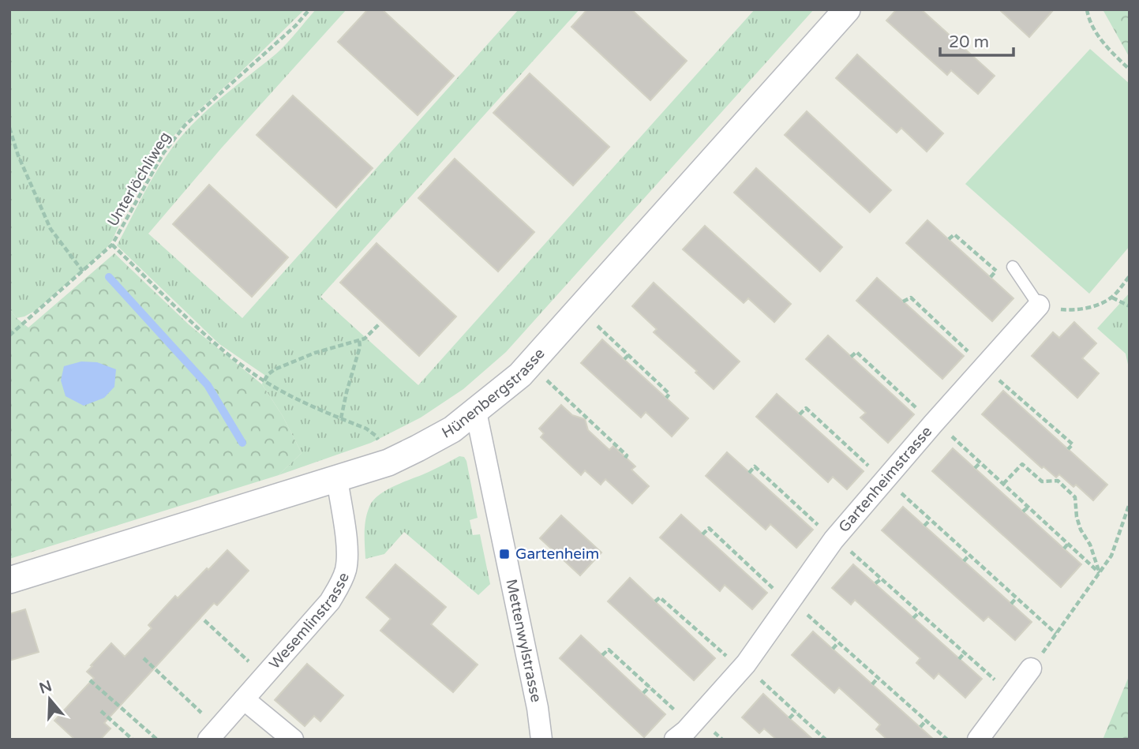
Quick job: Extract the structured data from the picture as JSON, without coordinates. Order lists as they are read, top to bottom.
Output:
{
  "streets": {
    "street": [
      "Hünenbergstrasse",
      "Gartenheimstrasse",
      "Wesemlinstrasse",
      "Mettenwylstrasse"
    ],
    "path": ["Unterlöchliweg"]
  },
  "crossings": [
    ["Hünenbergstrasse", "Wesemlinstrasse"],
    ["Hünenbergstrasse", "Mettenwylstrasse"]
  ],
  "places": {
    "transit": ["Gartenheim"]
  },
  "scale_bar": "20 m",
  "north": "top"
}
